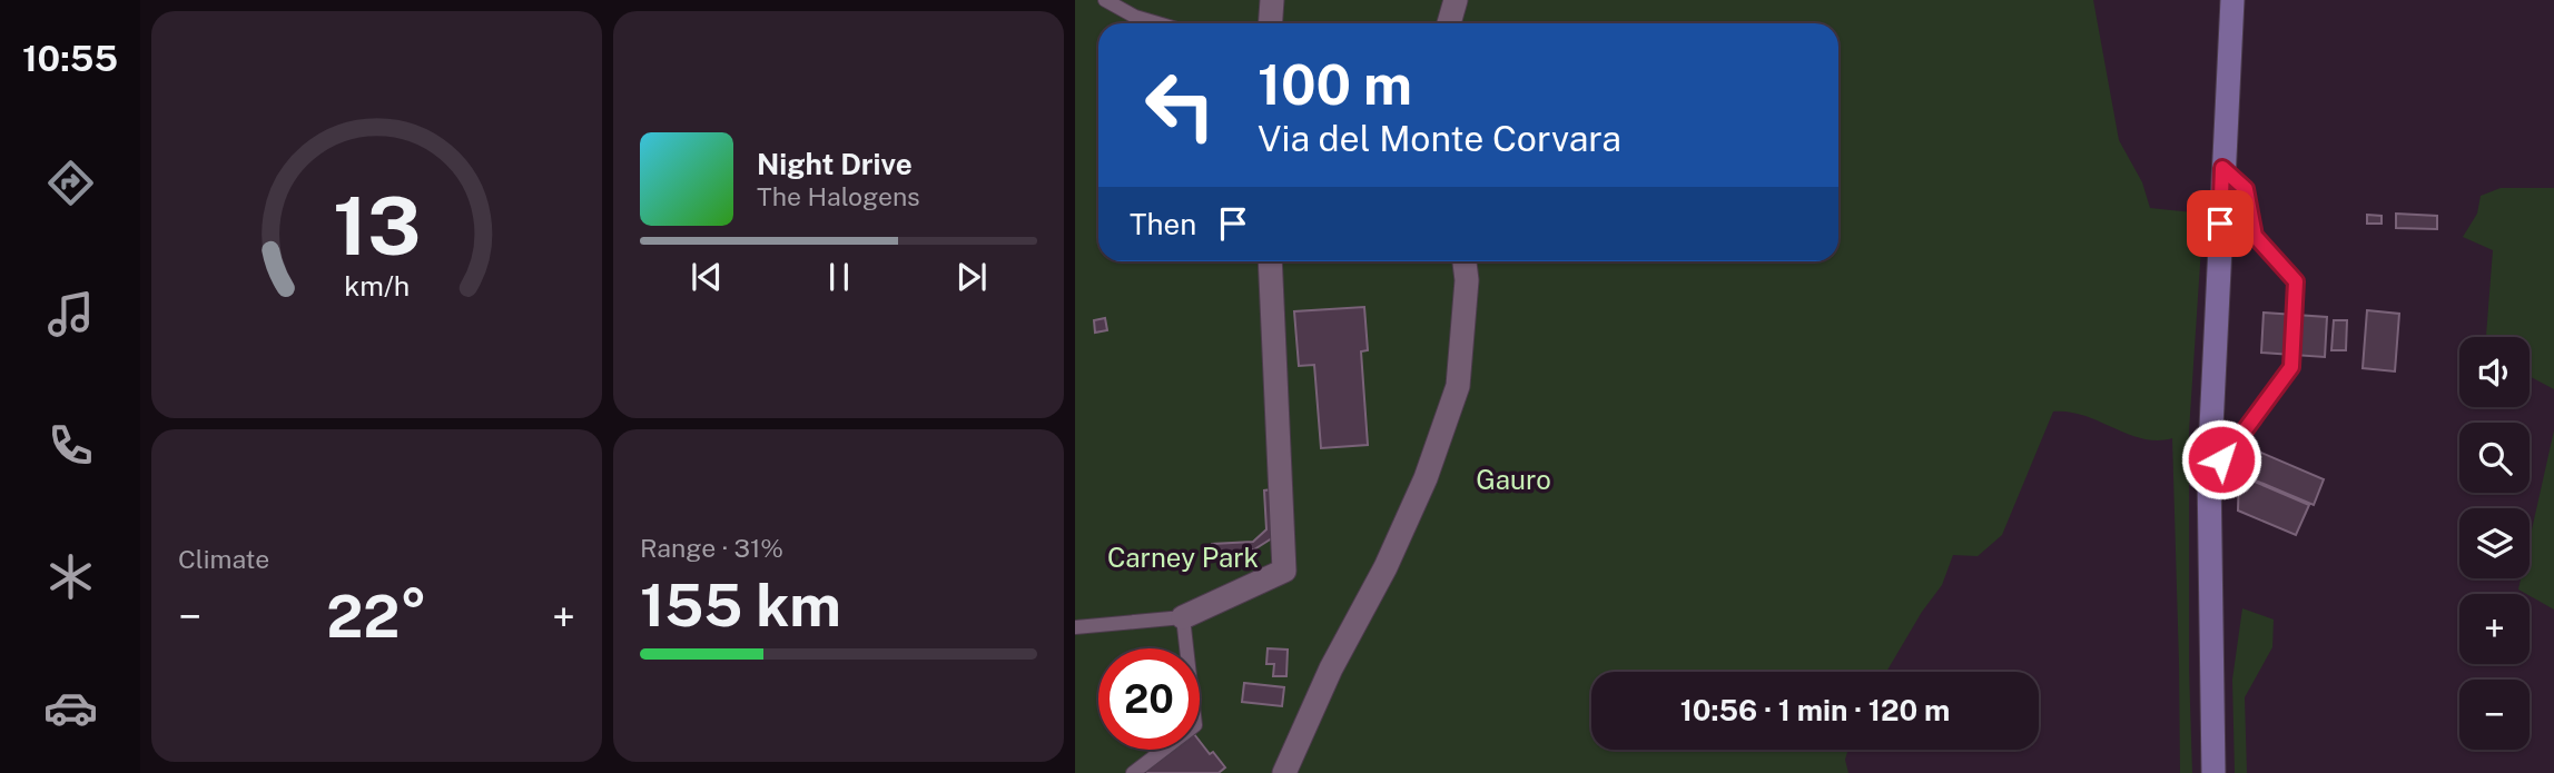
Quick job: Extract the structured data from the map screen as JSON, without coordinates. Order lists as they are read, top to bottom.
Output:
{
  "parks": ["Gauro", "Carney Park"],
  "page": {
    "tabs": "10:55",
    "turn": ["100 m", "Via del Monte Corvara"],
    "song": ["Night Drive", "The Halogens"],
    "then": "Then",
    "map_buttons": ["+", "−"],
    "tile": [
      "Climate",
      ["Range · 31%", "155 km"]
    ],
    "heat": ["−", "22°", "+"],
    "limit": "20",
    "trip": "10:56 · 1 min · 120 m",
    "gauge": ["13", "km/h"]
  }
}
